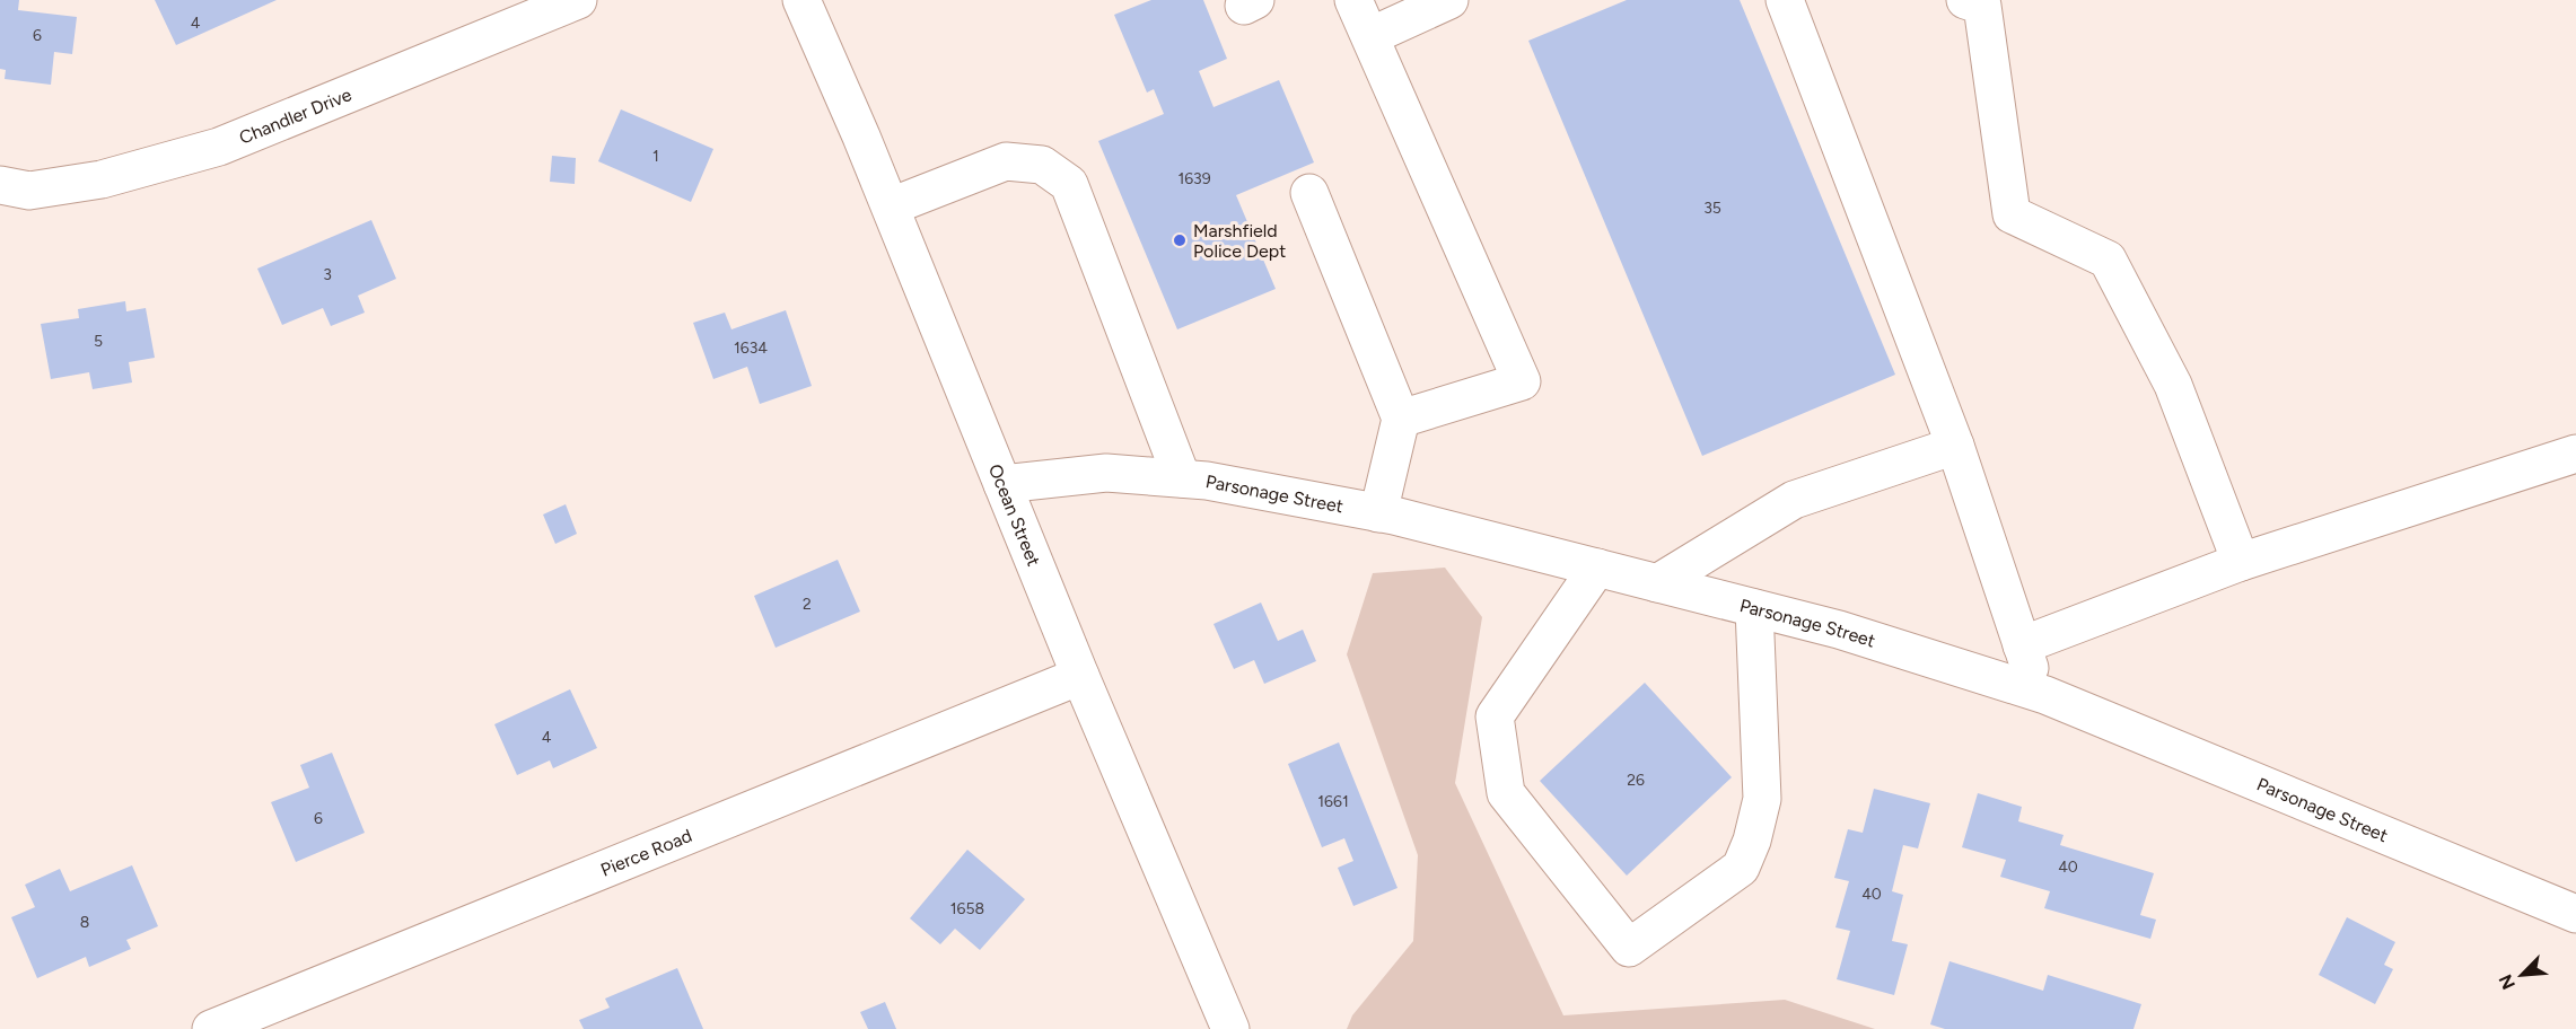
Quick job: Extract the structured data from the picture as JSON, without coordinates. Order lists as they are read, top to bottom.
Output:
{
  "streets": {
    "street": [
      "Chandler Drive",
      "Parsonage Street",
      "Ocean Street",
      "Pierce Road"
    ]
  },
  "crossings": [
    ["Parsonage Street", "Ocean Street"],
    ["Ocean Street", "Pierce Road"]
  ],
  "places": ["Marshfield Police Dept"],
  "house_numbers": [
    "4",
    "6",
    "1",
    "1639",
    "35",
    "3",
    "5",
    "1634",
    "2",
    "4",
    "26",
    "1661",
    "6",
    "40",
    "40",
    "1658",
    "8"
  ],
  "north": "bottom left"
}
